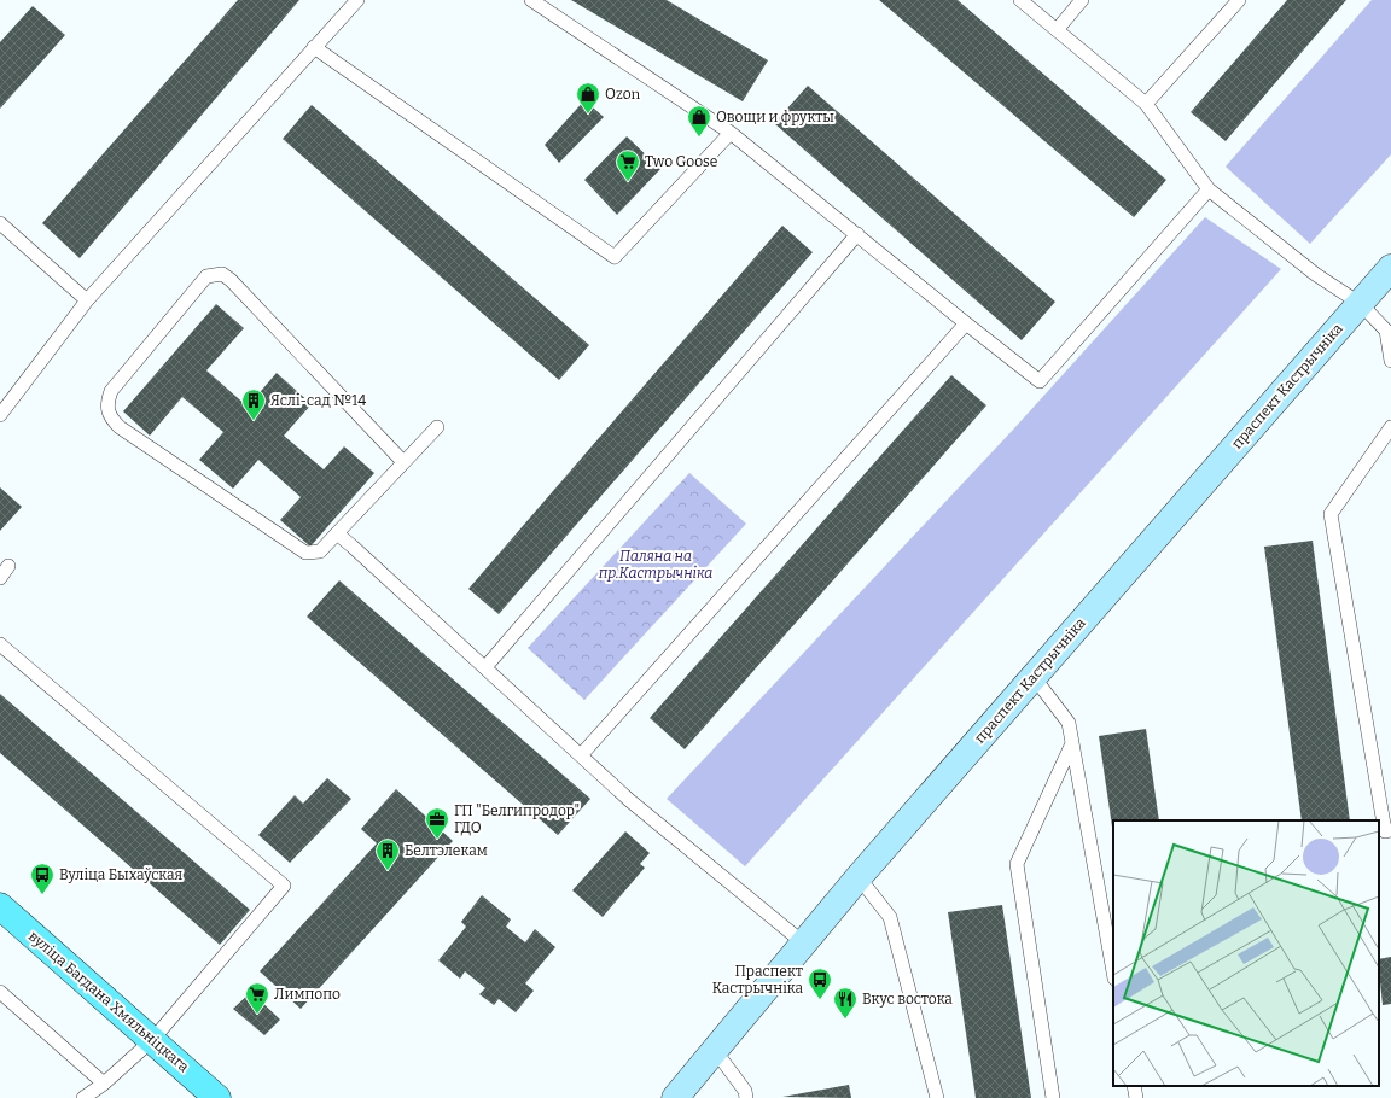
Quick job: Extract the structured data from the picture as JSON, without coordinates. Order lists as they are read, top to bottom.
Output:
{
  "streets": {
    "main road": ["праспект Кастрычніка", "вуліца Багдана Хмяльніцкага"]
  },
  "parks": ["Паляна на пр.Кастрычніка"],
  "places": {
    "shop": ["Ozon", "Овощи и фрукты"],
    "supermarket": ["Two Goose", "Лимпопо"],
    "building": ["Яслі-сад №14", "Белтэлекам"],
    "office": ["ГП \"Белгипродор\" ГДО"],
    "bus stop": ["Вуліца Быхаўская", "Праспект Кастрычніка"],
    "restaurant": ["Вкус востока"]
  }
}
